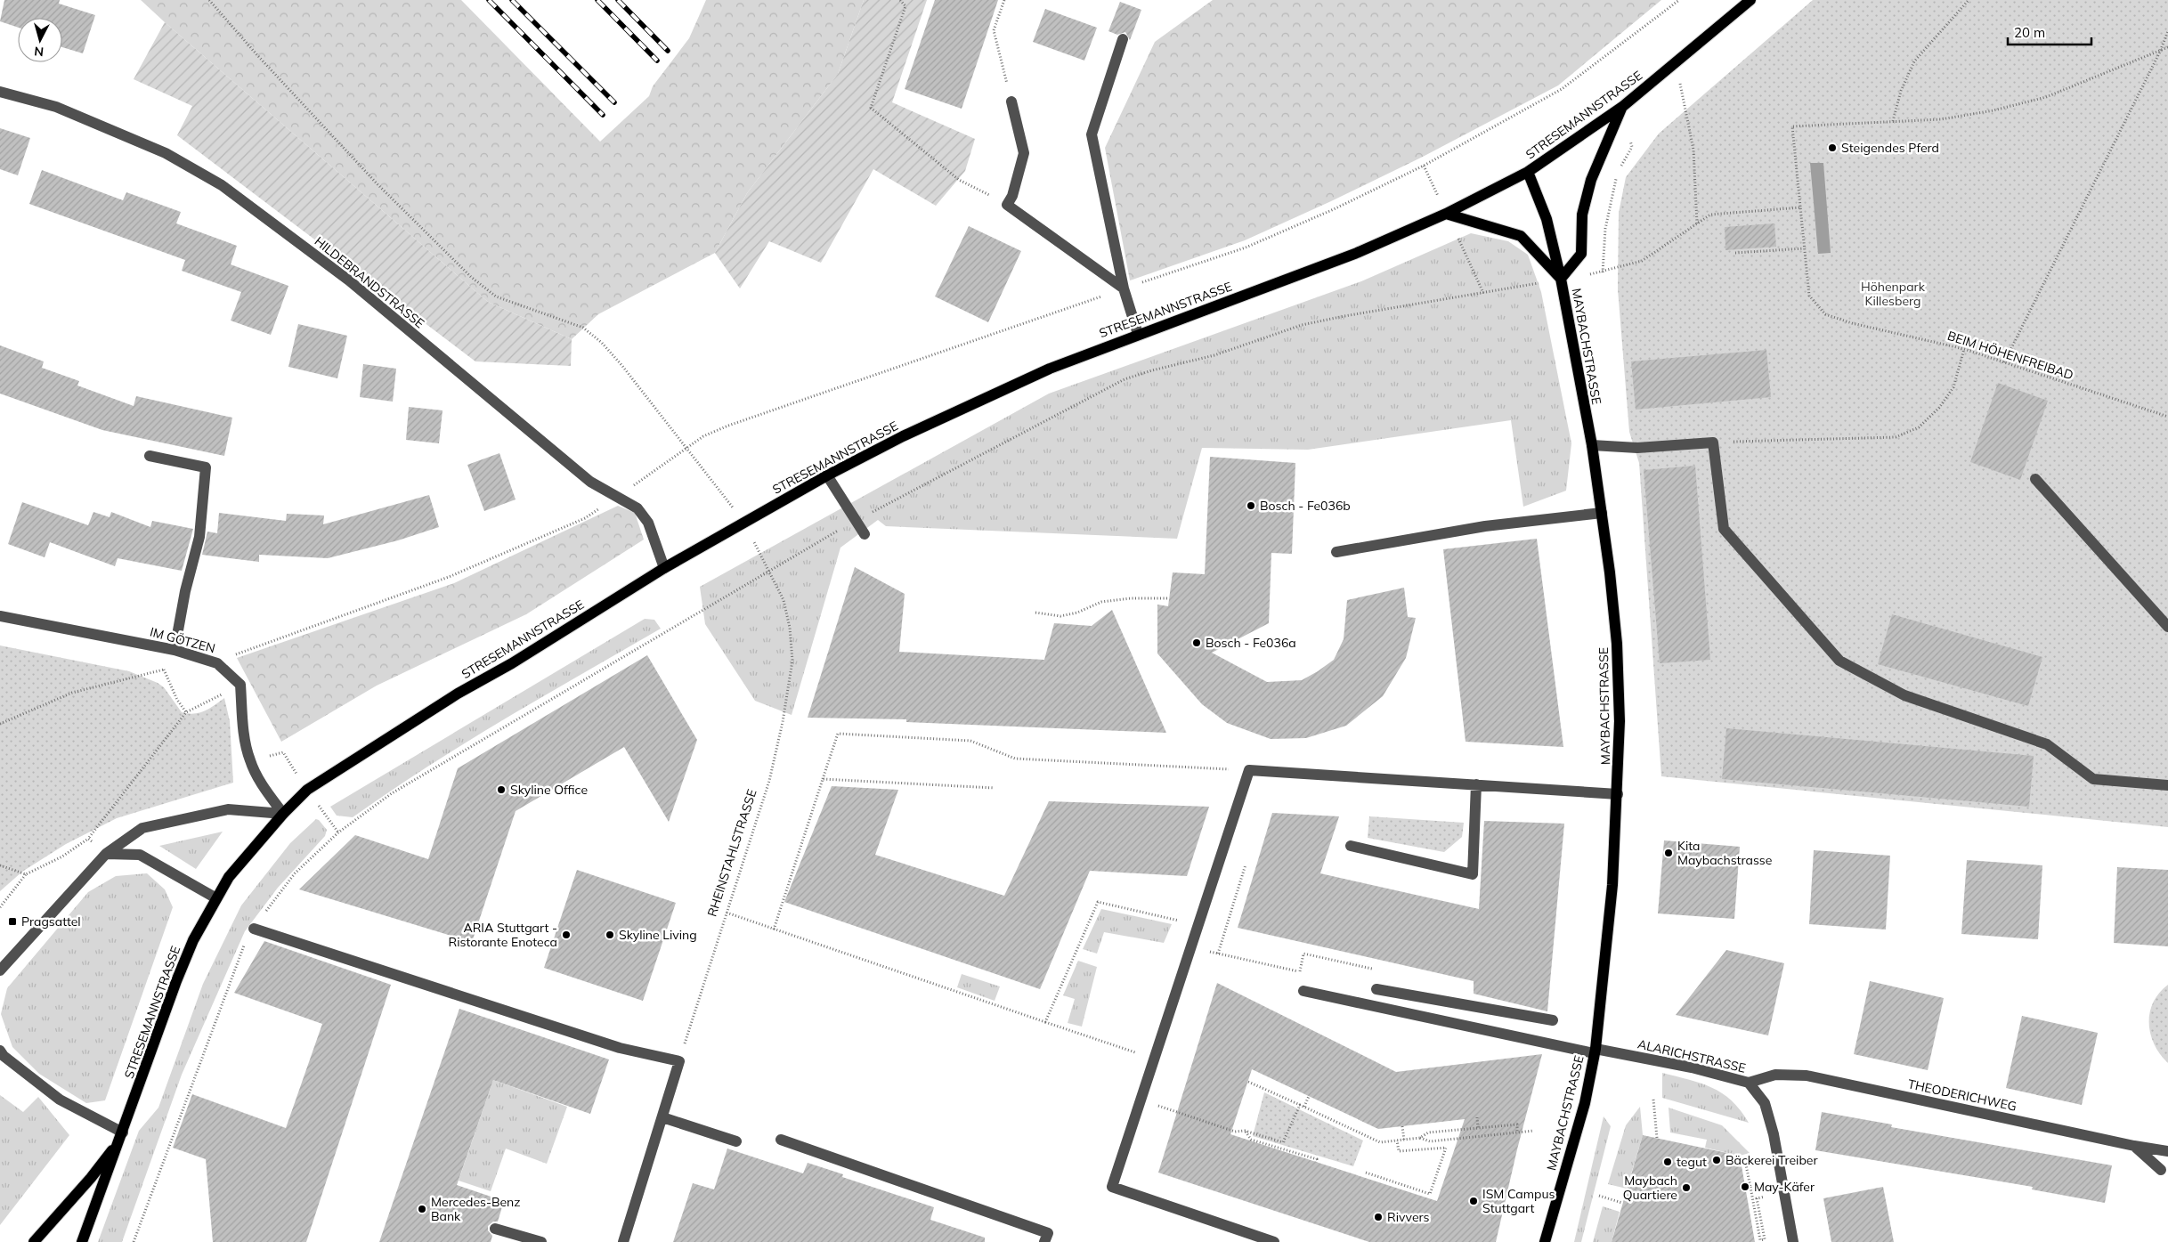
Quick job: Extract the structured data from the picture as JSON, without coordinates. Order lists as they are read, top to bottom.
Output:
{
  "streets": {
    "main road": ["STRESEMANNSTRASSE", "MAYBACHSTRASSE"],
    "street": [
      "HILDEBRANDSTRASSE",
      "IM GÖTZEN",
      "ALARICHSTRASSE",
      "THEODERICHWEG"
    ],
    "path": ["BEIM HÖHENFREIBAD", "RHEINSTAHLSTRASSE"]
  },
  "crossings": [
    ["STRESEMANNSTRASSE", "HILDEBRANDSTRASSE"],
    ["STRESEMANNSTRASSE", "MAYBACHSTRASSE"],
    ["STRESEMANNSTRASSE", "RHEINSTAHLSTRASSE"],
    ["MAYBACHSTRASSE", "ALARICHSTRASSE"],
    ["ALARICHSTRASSE", "THEODERICHWEG"]
  ],
  "parks": ["Höhenpark Killesberg"],
  "places": {
    "other": [
      "Steigendes Pferd",
      "Bosch - Fe036b",
      "Bosch - Fe036a",
      "Skyline Office",
      "Kita Maybachstrasse",
      "ARIA Stuttgart - Ristorante Enoteca",
      "Skyline Living",
      "Bäckerei Treiber",
      "tegut",
      "May-Käfer",
      "Maybach Quartiere",
      "ISM Campus Stuttgart",
      "Mercedes-Benz Bank",
      "Rivvers"
    ],
    "transit": ["Pragsattel"]
  },
  "scale_bar": "20 m",
  "north": "bottom"
}
